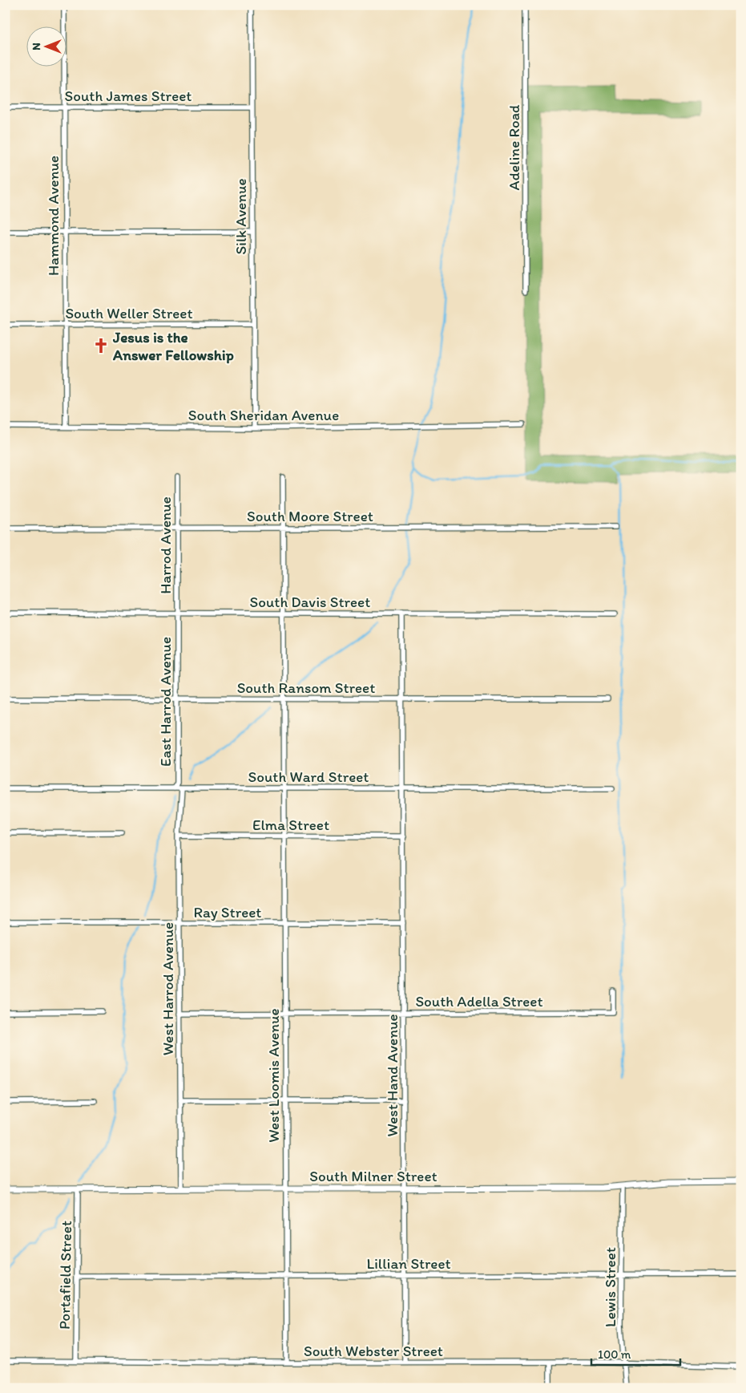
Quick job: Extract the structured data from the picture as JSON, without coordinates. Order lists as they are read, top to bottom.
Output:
{
  "streets": {
    "street": [
      "South James Street",
      "Adeline Road",
      "Hammond Avenue",
      "Silk Avenue",
      "South Weller Street",
      "South Sheridan Avenue",
      "South Moore Street",
      "Harrod Avenue",
      "South Davis Street",
      "South Ransom Street",
      "East Harrod Avenue",
      "South Ward Street",
      "Elma Street",
      "Ray Street",
      "West Harrod Avenue",
      "South Adella Street",
      "West Loomis Avenue",
      "West Hand Avenue",
      "South Milner Street",
      "Lillian Street",
      "Portafield Street",
      "Lewis Street",
      "South Webster Street"
    ]
  },
  "crossings": [
    ["South James Street", "Hammond Avenue"],
    ["South James Street", "Silk Avenue"],
    ["Hammond Avenue", "South Weller Street"],
    ["Hammond Avenue", "South Sheridan Avenue"],
    ["Silk Avenue", "South Weller Street"],
    ["Silk Avenue", "South Sheridan Avenue"],
    ["South Moore Street", "Harrod Avenue"],
    ["South Moore Street", "West Loomis Avenue"],
    ["Harrod Avenue", "South Davis Street"],
    ["Harrod Avenue", "East Harrod Avenue"],
    ["South Davis Street", "East Harrod Avenue"],
    ["South Davis Street", "West Loomis Avenue"],
    ["South Davis Street", "West Hand Avenue"],
    ["South Ransom Street", "East Harrod Avenue"],
    ["South Ransom Street", "West Loomis Avenue"],
    ["South Ransom Street", "West Hand Avenue"],
    ["East Harrod Avenue", "South Ward Street"],
    ["South Ward Street", "West Harrod Avenue"],
    ["South Ward Street", "West Loomis Avenue"],
    ["South Ward Street", "West Hand Avenue"],
    ["Elma Street", "West Harrod Avenue"],
    ["Elma Street", "West Loomis Avenue"],
    ["Elma Street", "West Hand Avenue"],
    ["Ray Street", "West Harrod Avenue"],
    ["Ray Street", "West Loomis Avenue"],
    ["Ray Street", "West Hand Avenue"],
    ["West Harrod Avenue", "South Adella Street"],
    ["West Harrod Avenue", "South Milner Street"],
    ["South Adella Street", "West Loomis Avenue"],
    ["South Adella Street", "West Hand Avenue"],
    ["West Loomis Avenue", "South Milner Street"],
    ["West Loomis Avenue", "Lillian Street"],
    ["West Loomis Avenue", "South Webster Street"],
    ["West Hand Avenue", "South Milner Street"],
    ["West Hand Avenue", "Lillian Street"],
    ["West Hand Avenue", "South Webster Street"],
    ["South Milner Street", "Portafield Street"],
    ["South Milner Street", "Lewis Street"],
    ["Lillian Street", "Portafield Street"],
    ["Lillian Street", "Lewis Street"],
    ["Portafield Street", "South Webster Street"],
    ["Lewis Street", "South Webster Street"]
  ],
  "places": {
    "church": ["Jesus is the Answer Fellowship"]
  },
  "scale_bar": "100 m",
  "north": "left"
}
